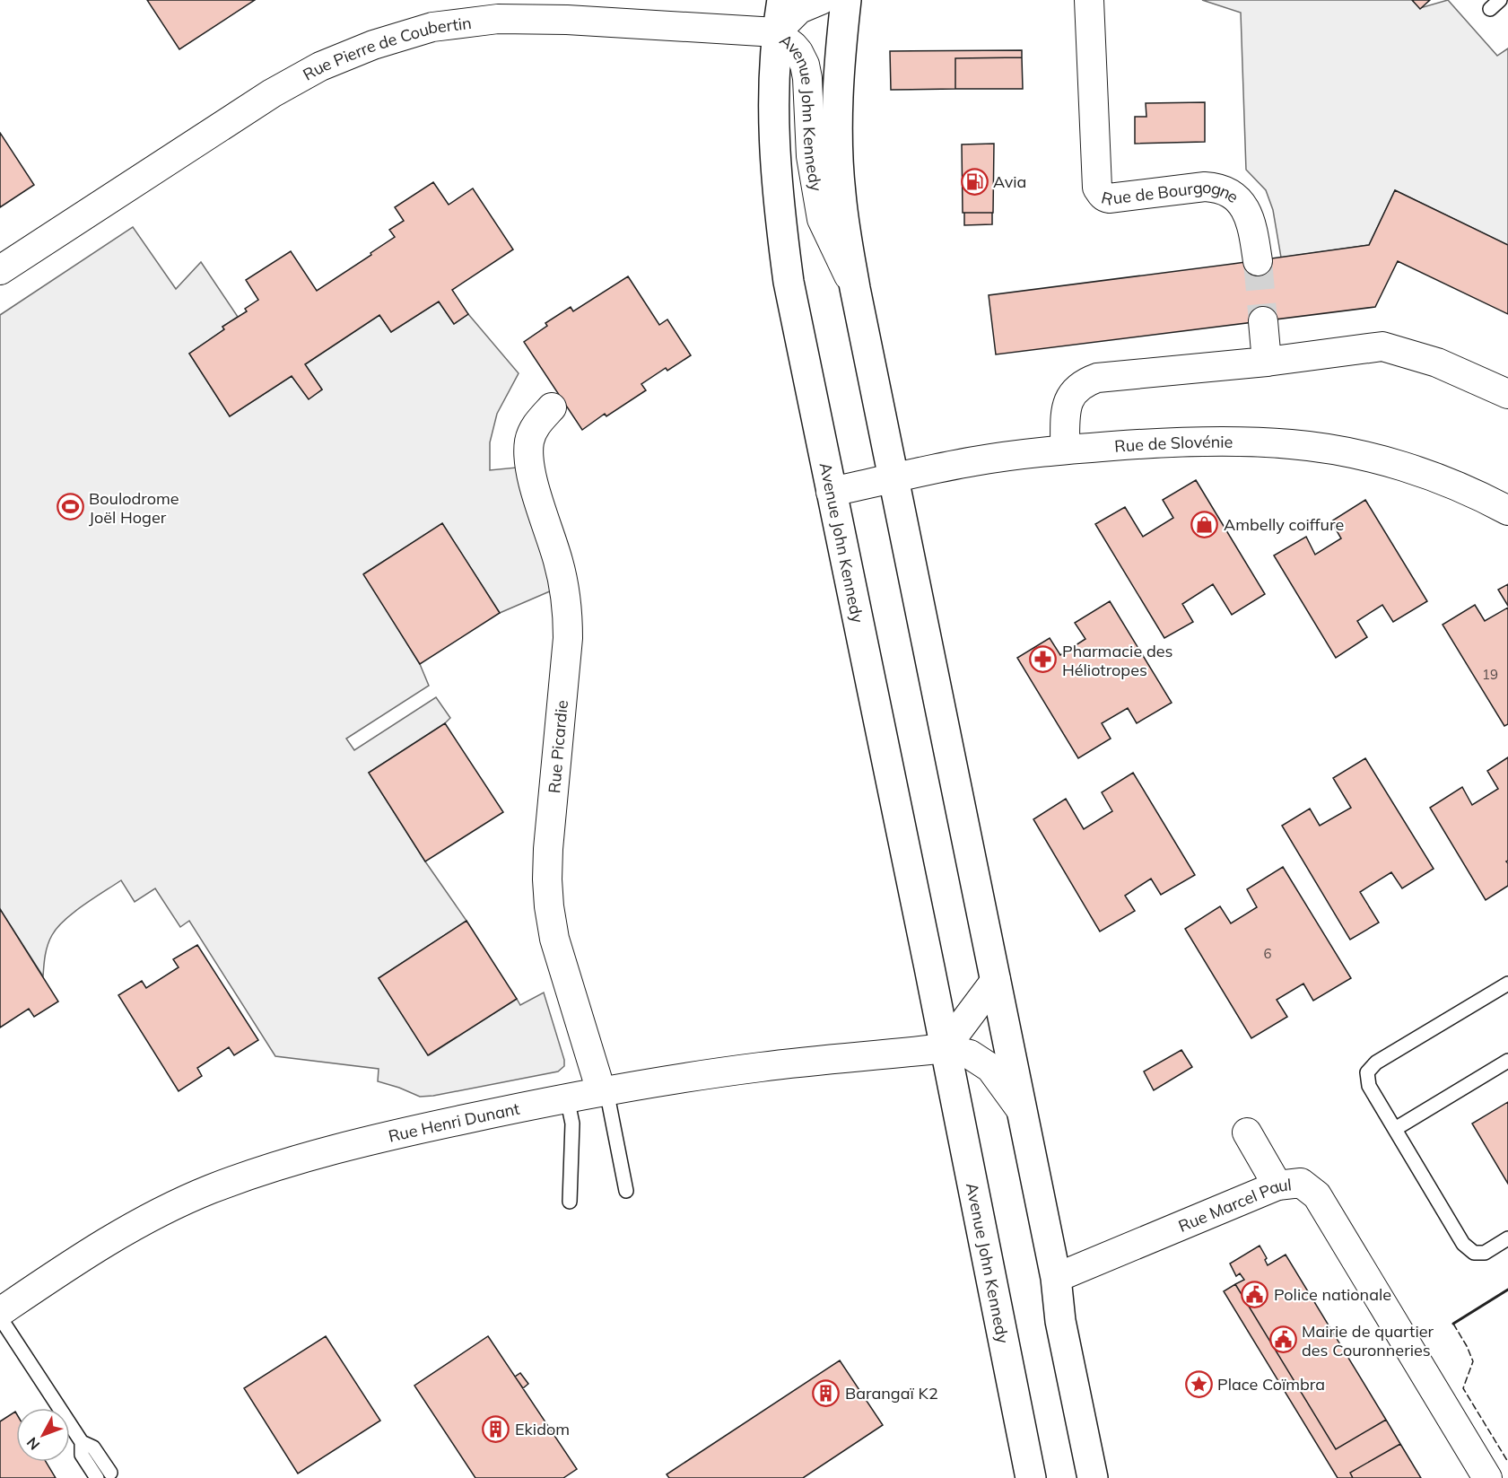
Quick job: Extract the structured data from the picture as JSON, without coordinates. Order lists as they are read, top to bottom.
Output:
{
  "streets": {
    "main road": ["Avenue John Kennedy"],
    "street": [
      "Rue Pierre de Coubertin",
      "Rue de Bourgogne",
      "Rue de Slovénie",
      "Rue Picardie",
      "Rue Henri Dunant",
      "Rue Marcel Paul"
    ]
  },
  "crossings": [
    ["Rue Pierre de Coubertin", "Avenue John Kennedy"],
    ["Avenue John Kennedy", "Rue de Slovénie"],
    ["Avenue John Kennedy", "Rue Henri Dunant"],
    ["Avenue John Kennedy", "Rue Marcel Paul"],
    ["Rue Picardie", "Rue Henri Dunant"]
  ],
  "places": {
    "fuel station": ["Avia"],
    "sports": ["Boulodrome Joël Hoger"],
    "shop": ["Ambelly coiffure"],
    "pharmacy": ["Pharmacie des Héliotropes"],
    "public building": ["Police nationale", "Mairie de quartier des Couronneries"],
    "place": ["Place Coïmbra"],
    "building": ["Barangaï K2", "Ekidom"]
  },
  "house_numbers": ["19", "6"],
  "north": "bottom left"
}
